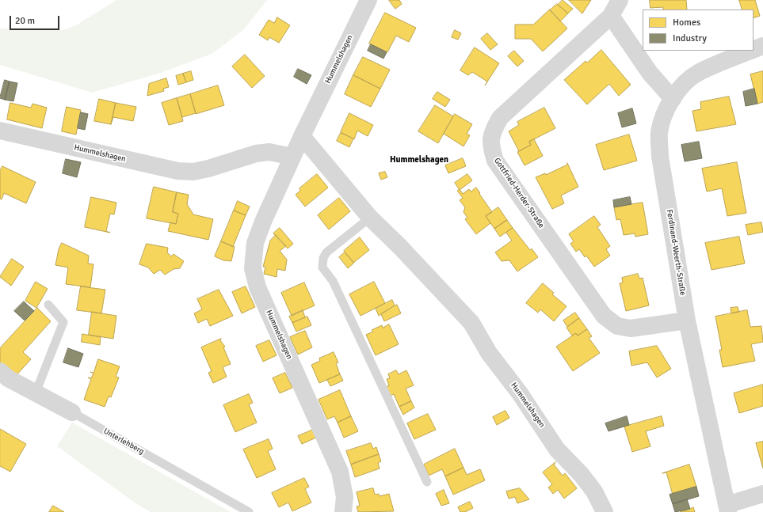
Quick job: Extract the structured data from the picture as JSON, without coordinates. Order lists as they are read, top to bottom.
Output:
{
  "streets": {
    "street": [
      "Hummelshagen",
      "Gottfried-Herder-Straße",
      "Ferdinand-Weerth-Straße",
      "Unterlehberg"
    ]
  },
  "crossings": [
    ["Gottfried-Herder-Straße", "Ferdinand-Weerth-Straße"]
  ],
  "districts": ["Hummelshagen"],
  "legend": ["Homes", "Industry"],
  "scale_bar": "20 m"
}
